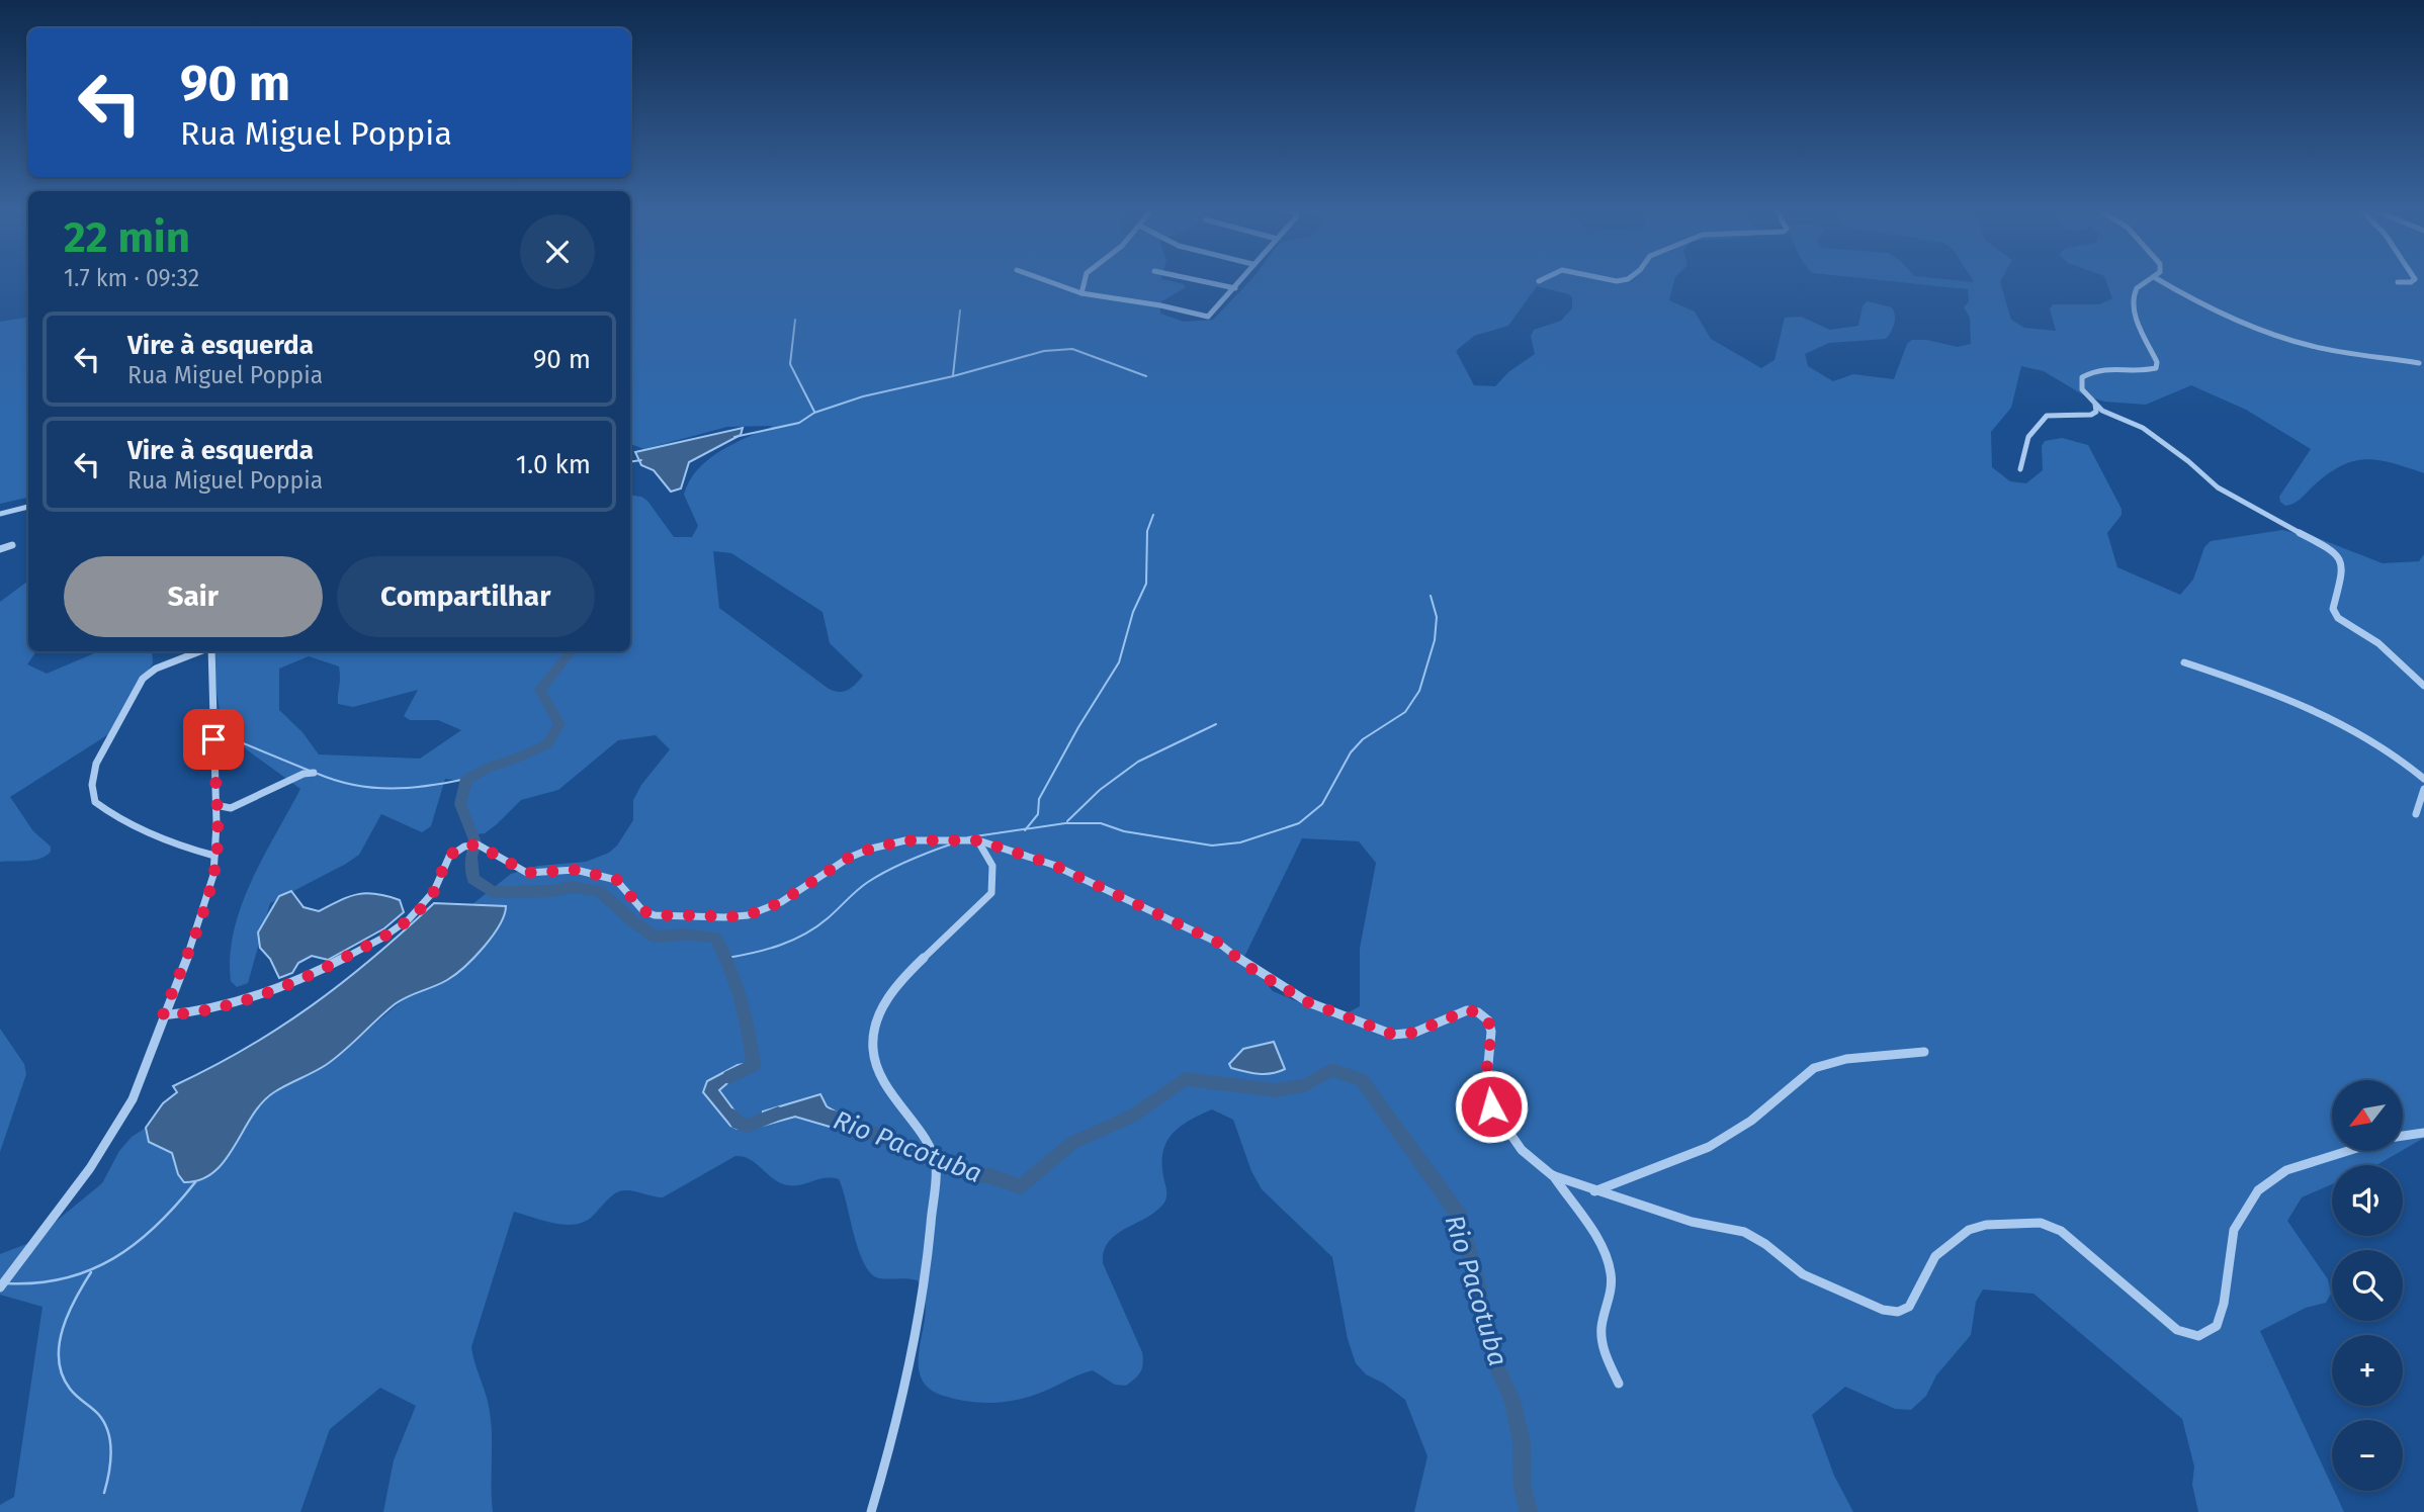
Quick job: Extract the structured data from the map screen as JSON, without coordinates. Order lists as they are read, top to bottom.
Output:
{
  "water": ["Rio Pacotuba"],
  "north": "bottom left",
  "page": {
    "turn": ["90 m", "Rua Miguel Poppia"],
    "heading": ["22 min", "1.7 km · 09:32"],
    "list": [
      {
        "name": "Vire à esquerda",
        "note": "Rua Miguel Poppia",
        "value": "90 m"
      },
      {
        "name": "Vire à esquerda",
        "note": "Rua Miguel Poppia",
        "value": "1.0 km"
      }
    ],
    "buttons": ["Sair", "Compartilhar"],
    "map_buttons": ["+", "−"]
  }
}
